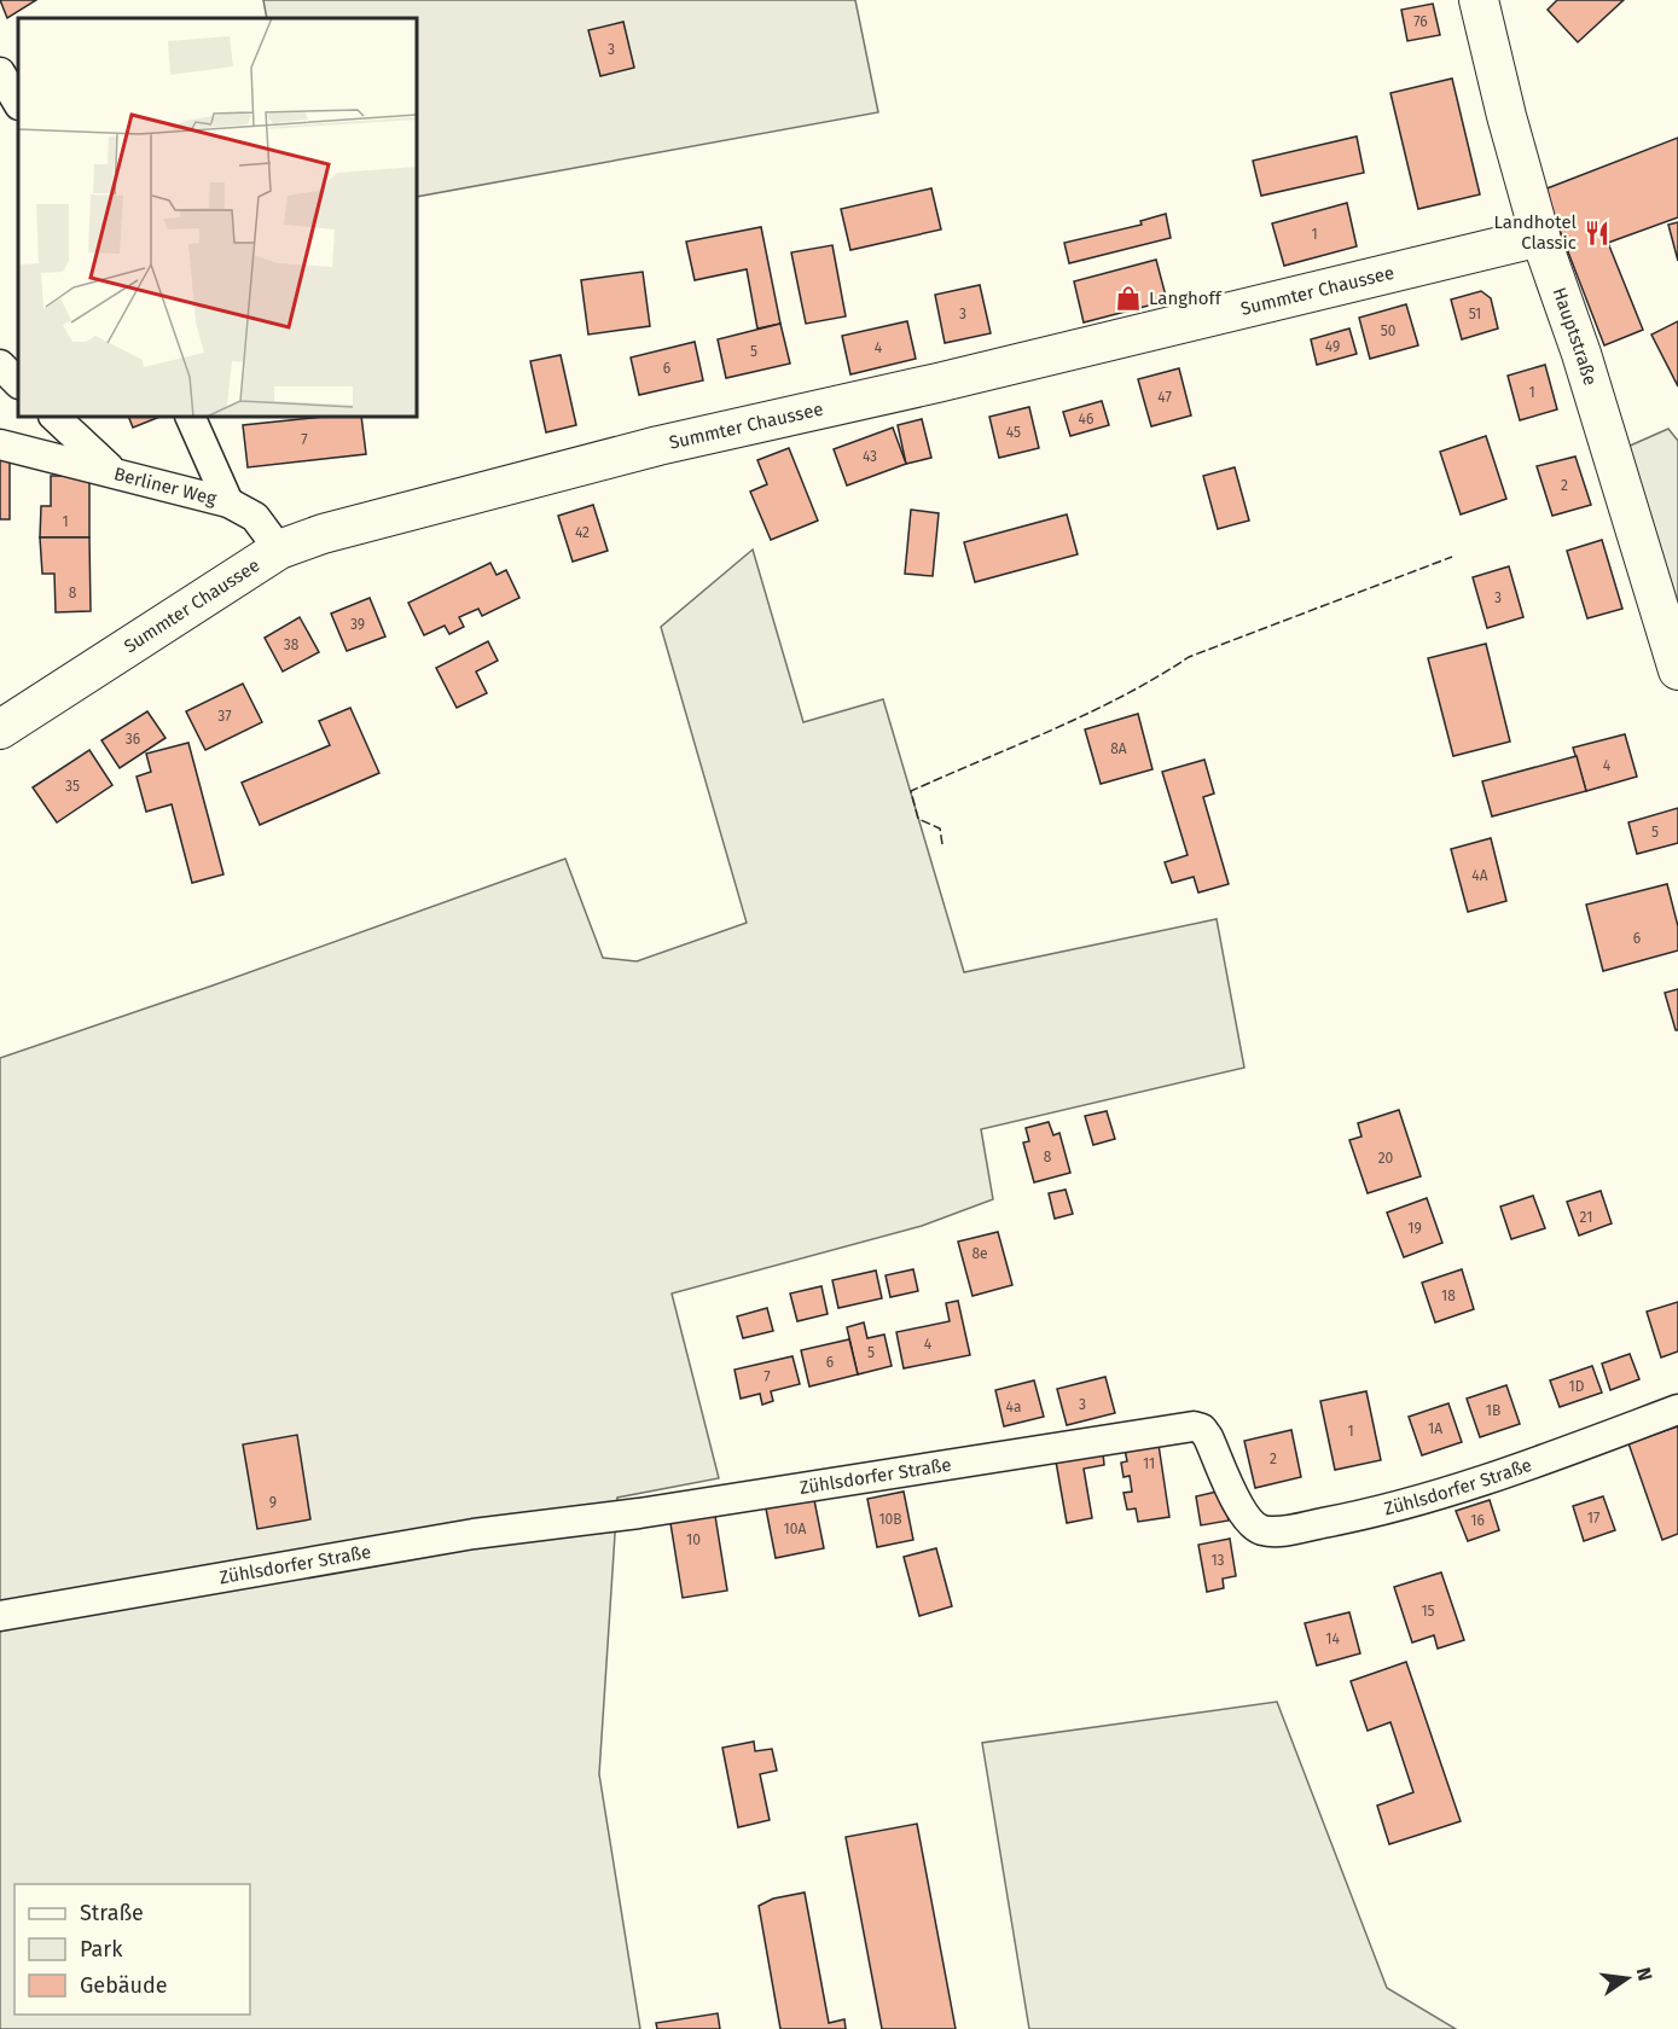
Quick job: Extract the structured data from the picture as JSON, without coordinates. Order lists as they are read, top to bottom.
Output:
{
  "streets": {
    "main road": ["Summter Chaussee", "Hauptstraße"],
    "street": ["Berliner Weg", "Zühlsdorfer Straße"]
  },
  "crossings": [
    ["Summter Chaussee", "Hauptstraße"],
    ["Summter Chaussee", "Berliner Weg"]
  ],
  "places": {
    "restaurant": ["Landhotel Classic"],
    "shop": ["Langhoff"]
  },
  "house_numbers": [
    "76",
    "3",
    "1",
    "3",
    "51",
    "50",
    "49",
    "4",
    "5",
    "6",
    "1",
    "47",
    "46",
    "45",
    "7",
    "43",
    "2",
    "1",
    "42",
    "8",
    "3",
    "39",
    "38",
    "37",
    "36",
    "8A",
    "4",
    "35",
    "5",
    "4A",
    "6",
    "8",
    "20",
    "21",
    "19",
    "8e",
    "18",
    "4",
    "5",
    "6",
    "7",
    "1D",
    "3",
    "4a",
    "1B",
    "1A",
    "1",
    "2",
    "11",
    "9",
    "17",
    "10B",
    "16",
    "10A",
    "10",
    "13",
    "15",
    "14"
  ],
  "legend": ["Straße", "Park", "Gebäude"],
  "north": "right"
}
